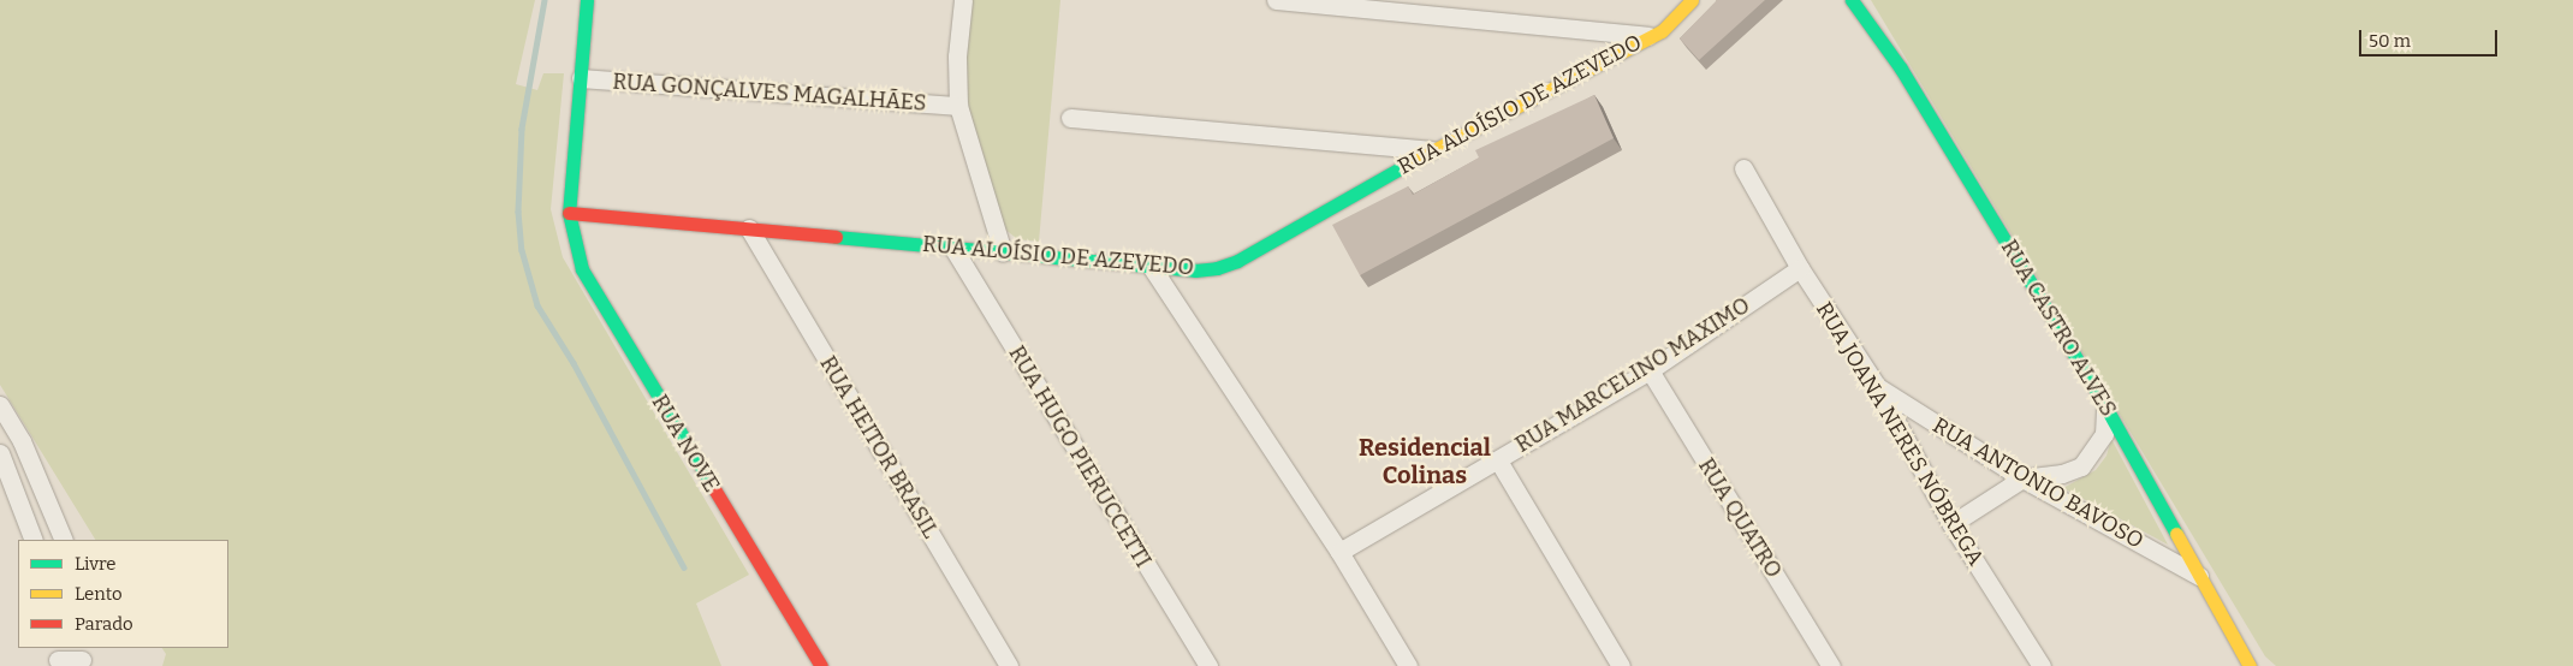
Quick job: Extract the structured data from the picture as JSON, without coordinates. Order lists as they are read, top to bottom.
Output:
{
  "streets": {
    "street": [
      "RUA GONÇALVES MAGALHÃES",
      "RUA ALOÍSIO DE AZEVEDO",
      "RUA CASTRO ALVES",
      "RUA MARCELINO MAXIMO",
      "RUA JOANA NERES NÓBREGA",
      "RUA NOVE",
      "RUA HEITOR BRASIL",
      "RUA HUGO PIERUCCETTI",
      "RUA ANTONIO BAVOSO",
      "RUA QUATRO"
    ]
  },
  "crossings": [
    ["RUA GONÇALVES MAGALHÃES", "RUA NOVE"],
    ["RUA ALOÍSIO DE AZEVEDO", "RUA NOVE"],
    ["RUA ALOÍSIO DE AZEVEDO", "RUA HEITOR BRASIL"],
    ["RUA ALOÍSIO DE AZEVEDO", "RUA HUGO PIERUCCETTI"],
    ["RUA CASTRO ALVES", "RUA ANTONIO BAVOSO"],
    ["RUA MARCELINO MAXIMO", "RUA JOANA NERES NÓBREGA"],
    ["RUA MARCELINO MAXIMO", "RUA QUATRO"],
    ["RUA JOANA NERES NÓBREGA", "RUA ANTONIO BAVOSO"]
  ],
  "districts": ["Residencial Colinas"],
  "legend": ["Livre", "Lento", "Parado"],
  "scale_bar": "50 m"
}
